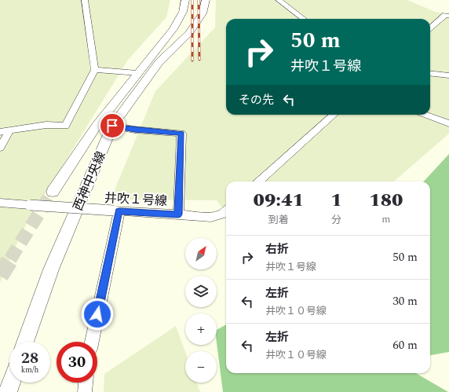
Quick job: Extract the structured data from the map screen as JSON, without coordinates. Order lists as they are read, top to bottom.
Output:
{
  "streets": {
    "street": ["西神中央線", "井吹１号線"]
  },
  "north": "top right",
  "page": {
    "turn": ["50 m", "井吹１号線"],
    "then": "その先",
    "eta": [
      "09:41",
      "到着",
      "1",
      "分",
      "180",
      "m"
    ],
    "list": [
      {
        "name": "右折",
        "note": "井吹１号線",
        "value": "50 m"
      },
      {
        "name": "左折",
        "note": "井吹１０号線",
        "value": "30 m"
      },
      {
        "name": "左折",
        "note": "井吹１０号線",
        "value": "60 m"
      }
    ],
    "map_buttons": ["+", "−"],
    "speed": "28 km/h",
    "limit": "30"
  }
}
